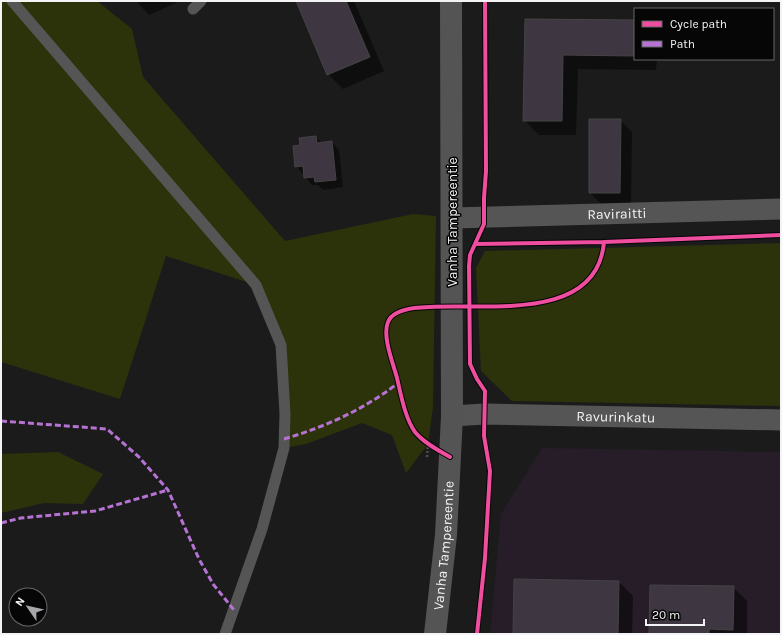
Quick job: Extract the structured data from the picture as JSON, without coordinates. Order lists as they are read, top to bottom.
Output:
{
  "streets": {
    "main road": ["Vanha Tampereentie"],
    "street": ["Raviraitti", "Ravurinkatu"]
  },
  "crossings": [
    ["Raviraitti", "Vanha Tampereentie"],
    ["Vanha Tampereentie", "Ravurinkatu"]
  ],
  "legend": ["Cycle path", "Path"],
  "scale_bar": "20 m",
  "north": "top left"
}
